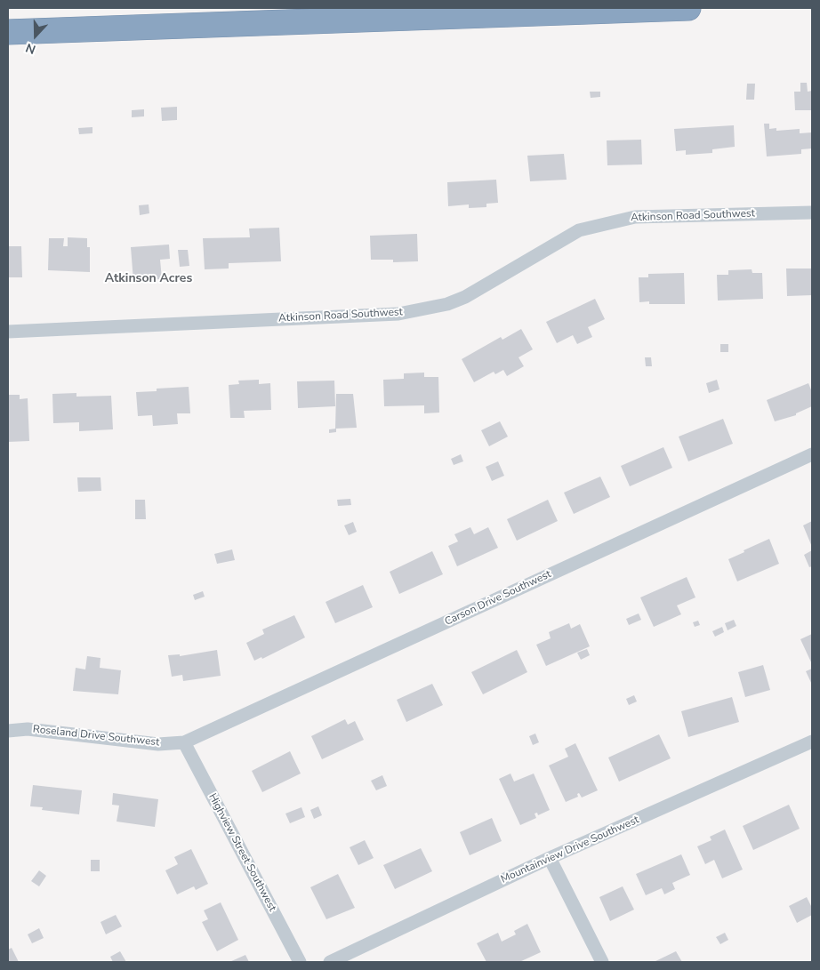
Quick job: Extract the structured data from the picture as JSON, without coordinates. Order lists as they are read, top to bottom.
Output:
{
  "streets": {
    "street": [
      "Atkinson Road Southwest",
      "Carson Drive Southwest",
      "Roseland Drive Southwest",
      "Mountainview Drive Southwest",
      "Highview Street Southwest"
    ]
  },
  "crossings": [
    ["Carson Drive Southwest", "Roseland Drive Southwest"],
    ["Carson Drive Southwest", "Highview Street Southwest"],
    ["Roseland Drive Southwest", "Highview Street Southwest"]
  ],
  "districts": ["Atkinson Acres"],
  "north": "bottom"
}
